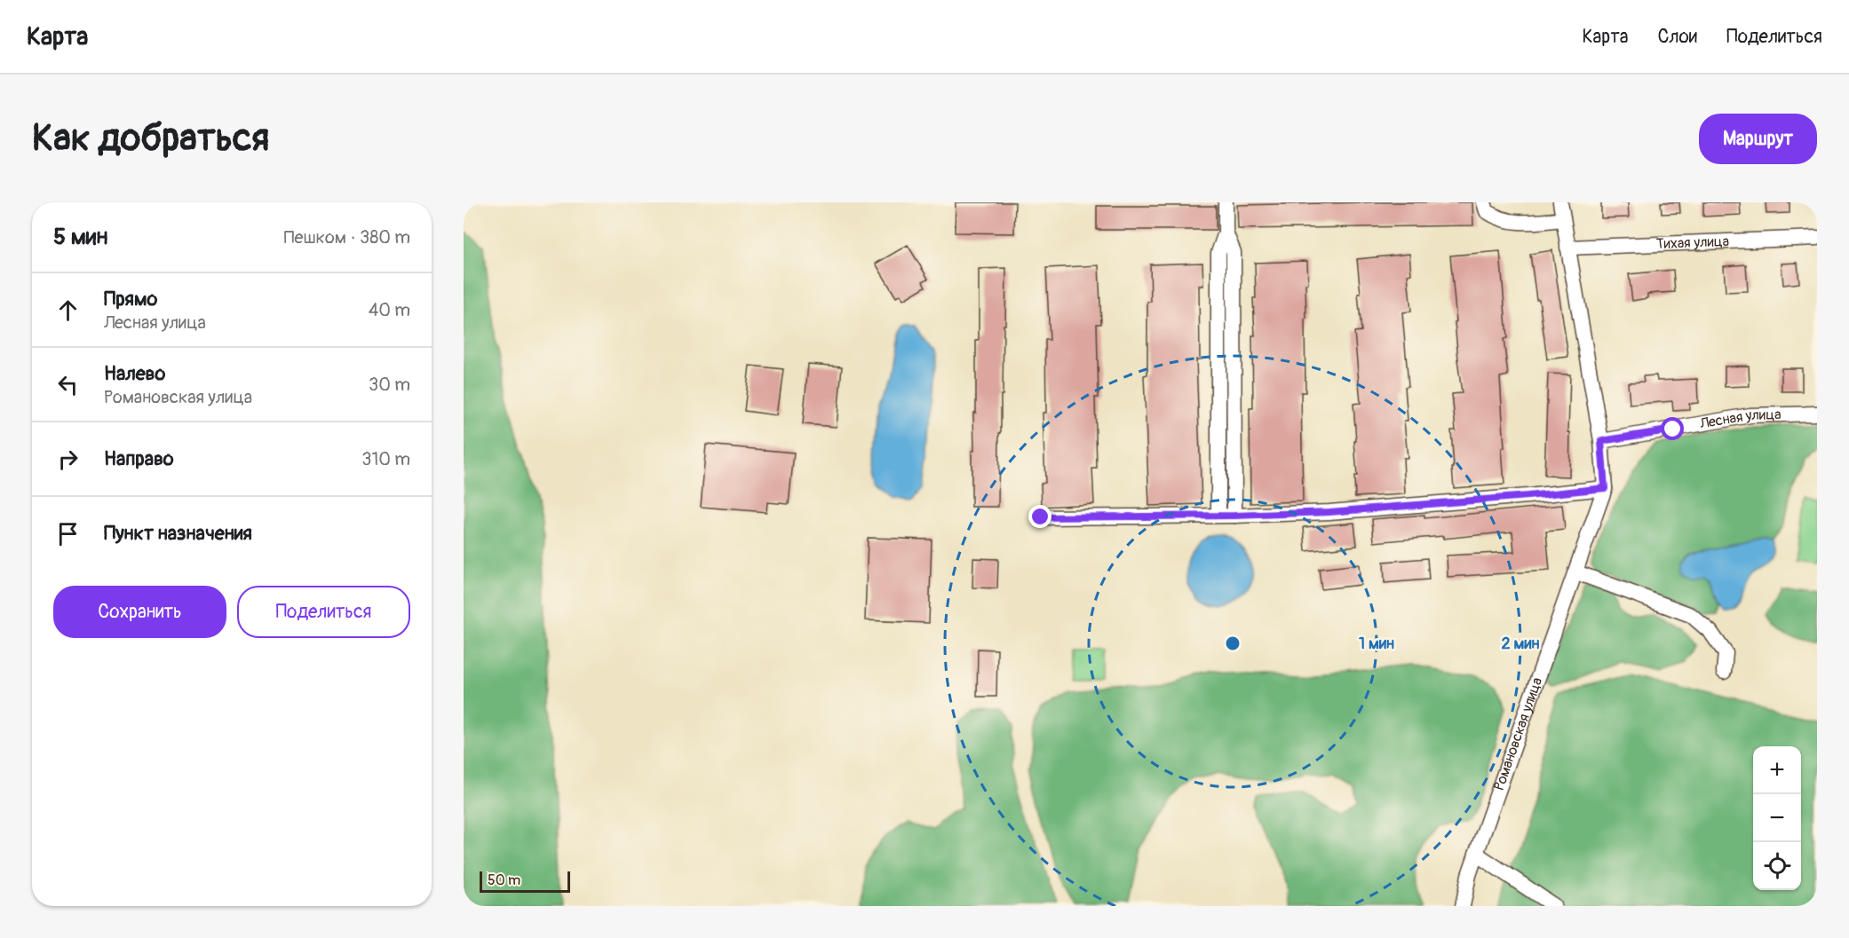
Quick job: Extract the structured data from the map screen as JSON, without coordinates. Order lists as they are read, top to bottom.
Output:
{
  "streets": {
    "street": ["Тихая улица", "Лесная улица", "Романовская улица"]
  },
  "crossings": [
    ["Тихая улица", "Романовская улица"],
    ["Лесная улица", "Романовская улица"]
  ],
  "scale_bar": "50 m",
  "page": {
    "header": "Карта",
    "nav": ["Карта", "Слои", "Поделиться"],
    "buttons": [
      "Маршрут",
      ["Сохранить", "Поделиться"]
    ],
    "title": "Как добраться",
    "heading": ["5 мин", "Пешком · 380 m"],
    "list": [
      ["Прямо", "Лесная улица", "40 m"],
      ["Налево", "Романовская улица", "30 m"],
      ["Направо", "310 m"],
      "Пункт назначения"
    ],
    "map_buttons": ["+", "−"],
    "scale": "50 m"
  },
  "rings": ["1 мин", "2 мин"]
}
